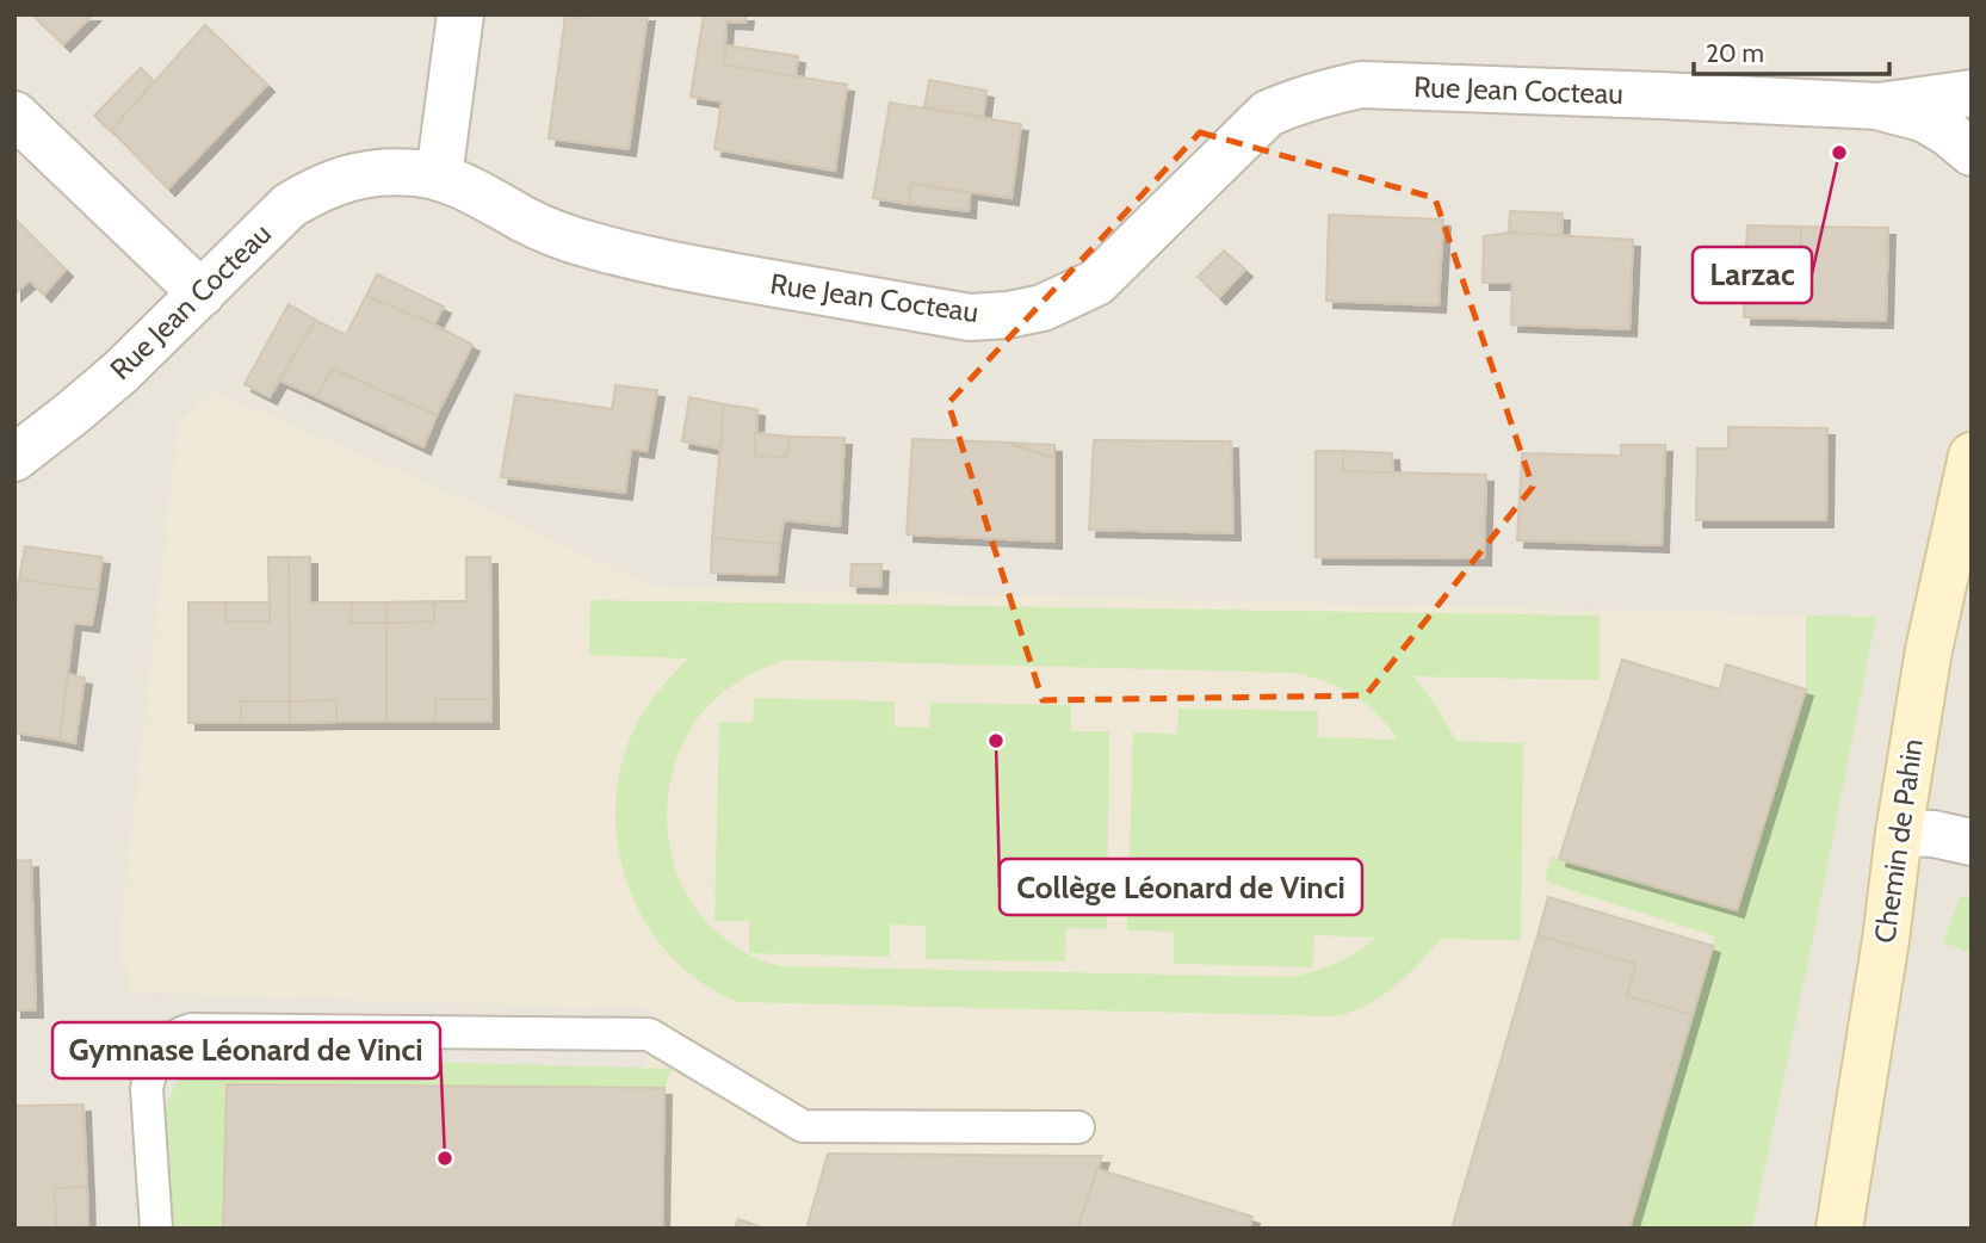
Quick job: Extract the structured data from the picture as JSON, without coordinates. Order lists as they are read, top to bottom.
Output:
{
  "streets": {
    "main road": ["Chemin de Pahin"],
    "street": ["Rue Jean Cocteau"]
  },
  "places": ["Larzac", "Collège Léonard de Vinci", "Gymnase Léonard de Vinci"],
  "scale_bar": "20 m"
}
